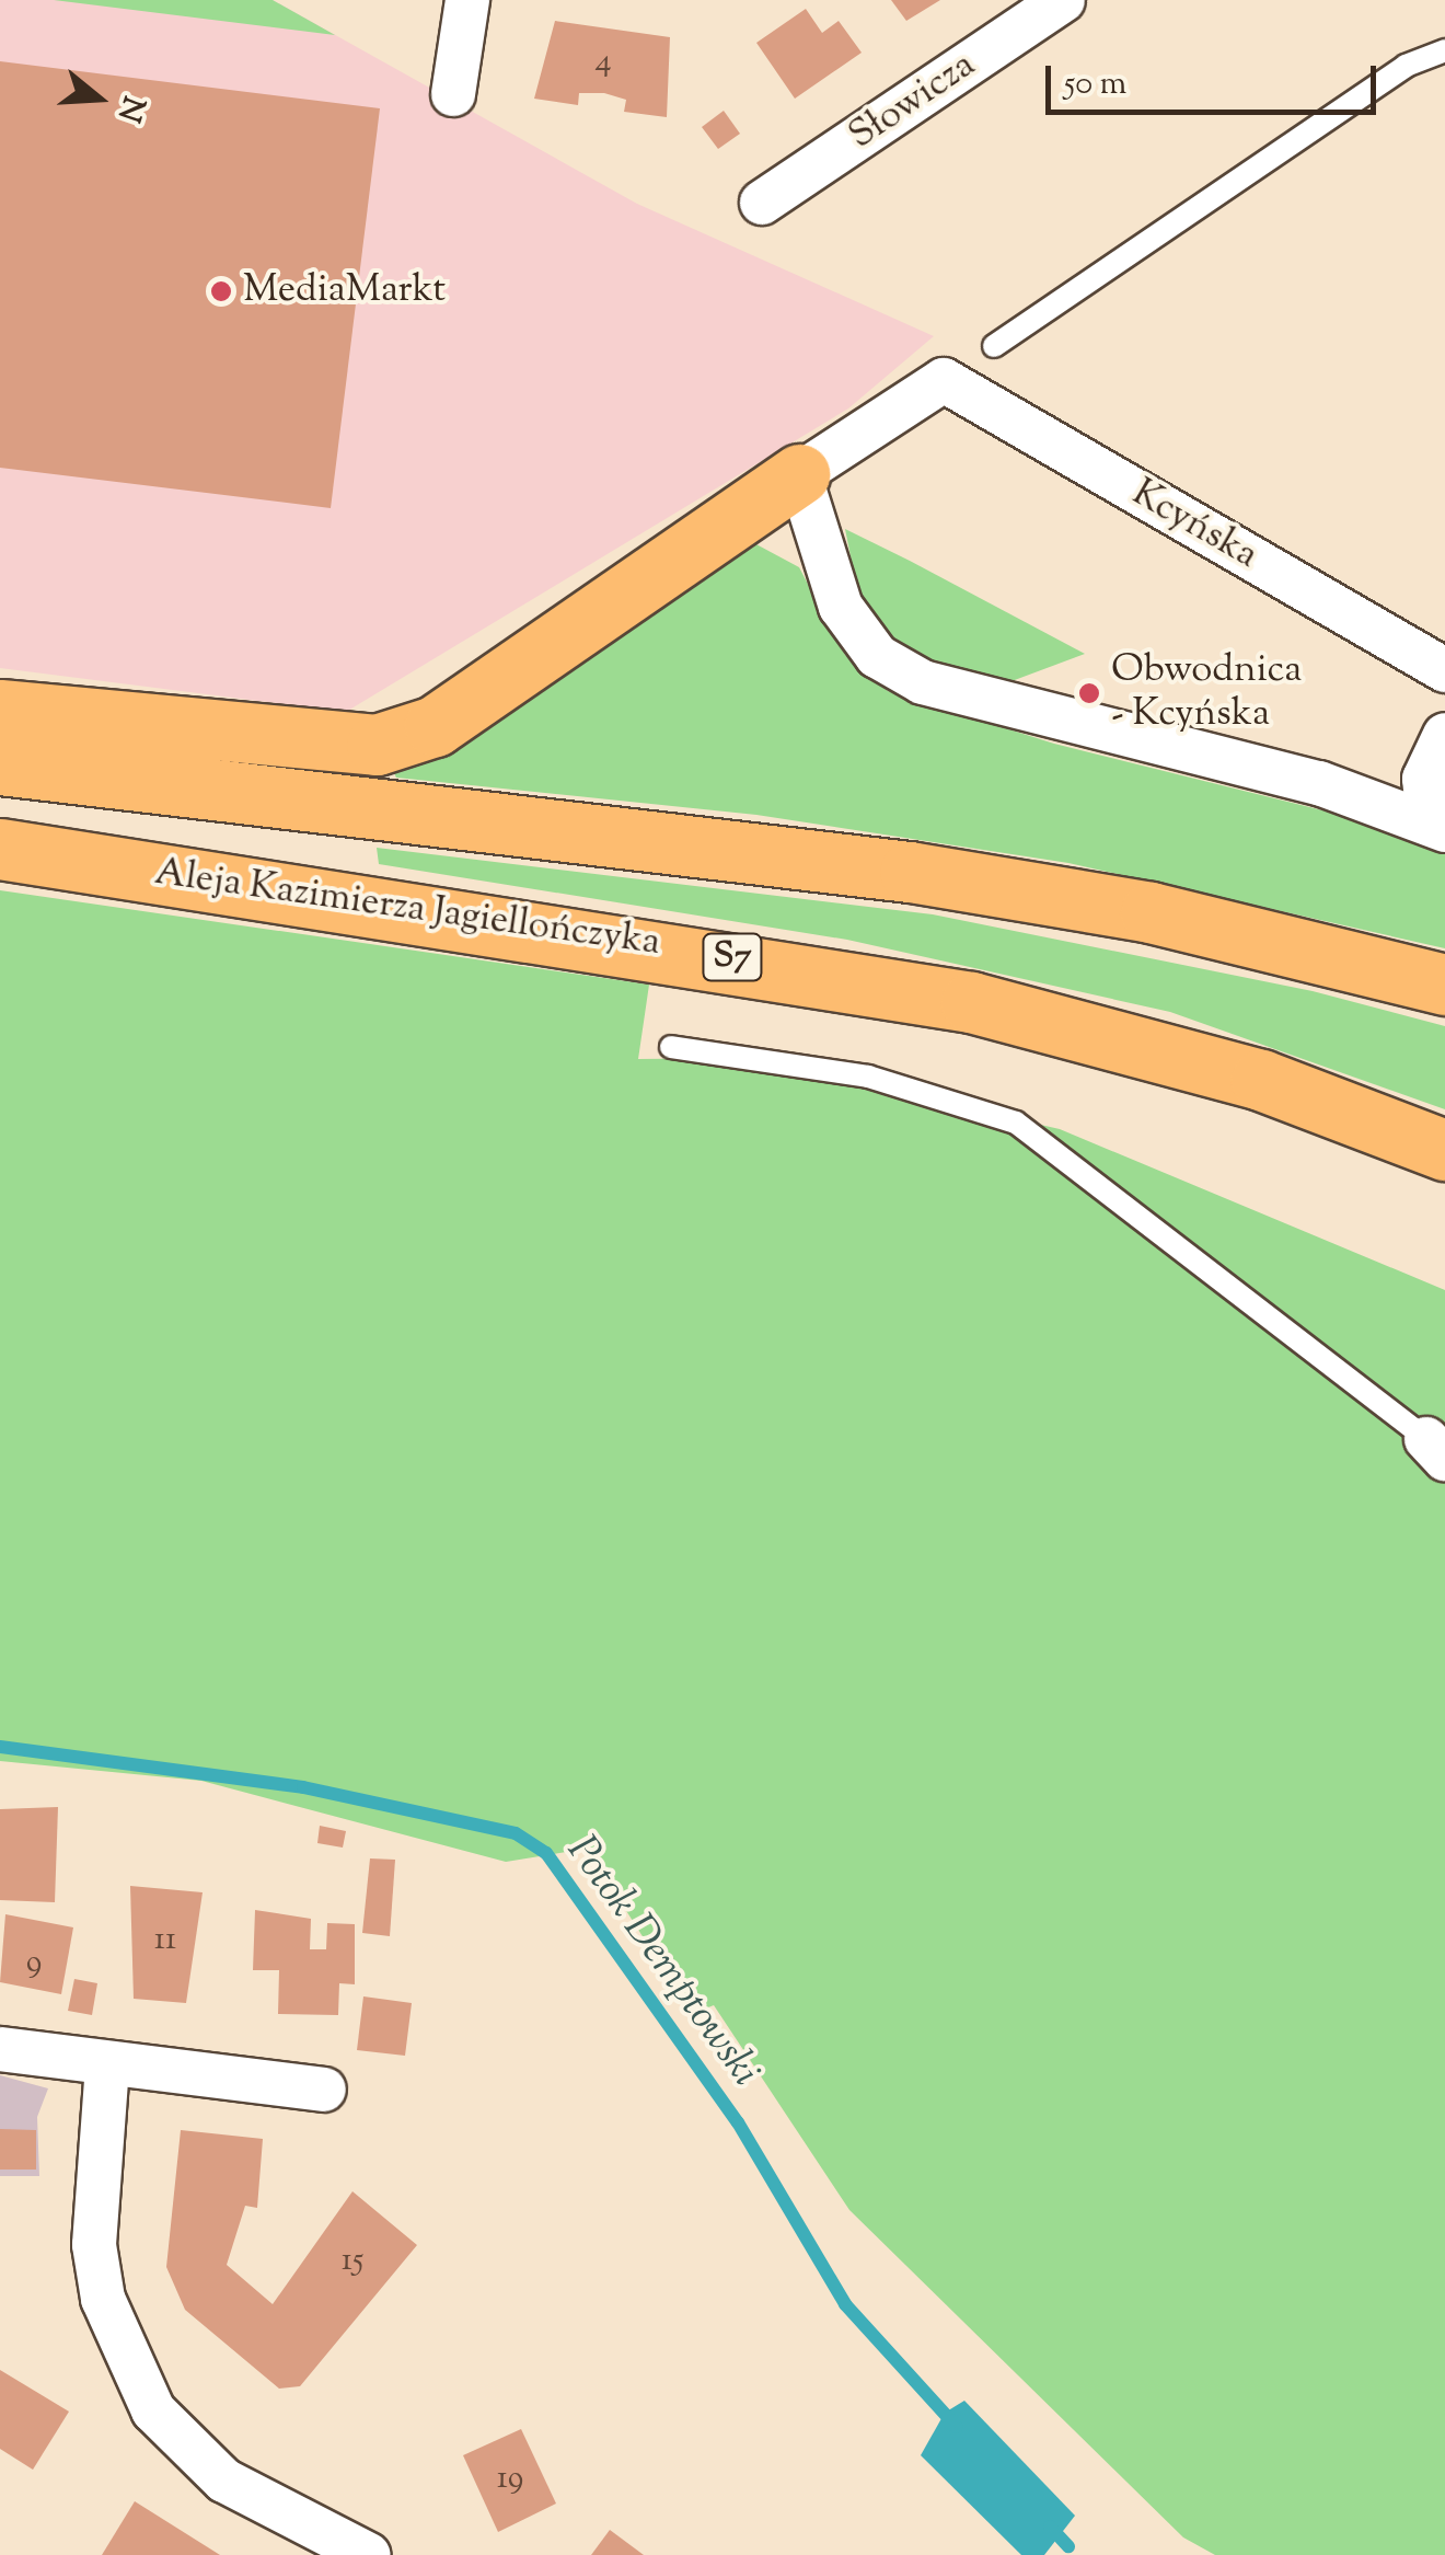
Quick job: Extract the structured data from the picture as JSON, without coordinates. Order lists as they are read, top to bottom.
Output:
{
  "streets": {
    "highway": ["Aleja Kazimierza Jagiellończyka", "S7"],
    "street": ["Słowicza", "Kcyńska"]
  },
  "water": ["Potok Demptowski"],
  "places": ["MediaMarkt", "Obwodnica - Kcyńska"],
  "house_numbers": [
    "4",
    "11",
    "9",
    "15",
    "19"
  ],
  "scale_bar": "50 m",
  "north": "right"
}
